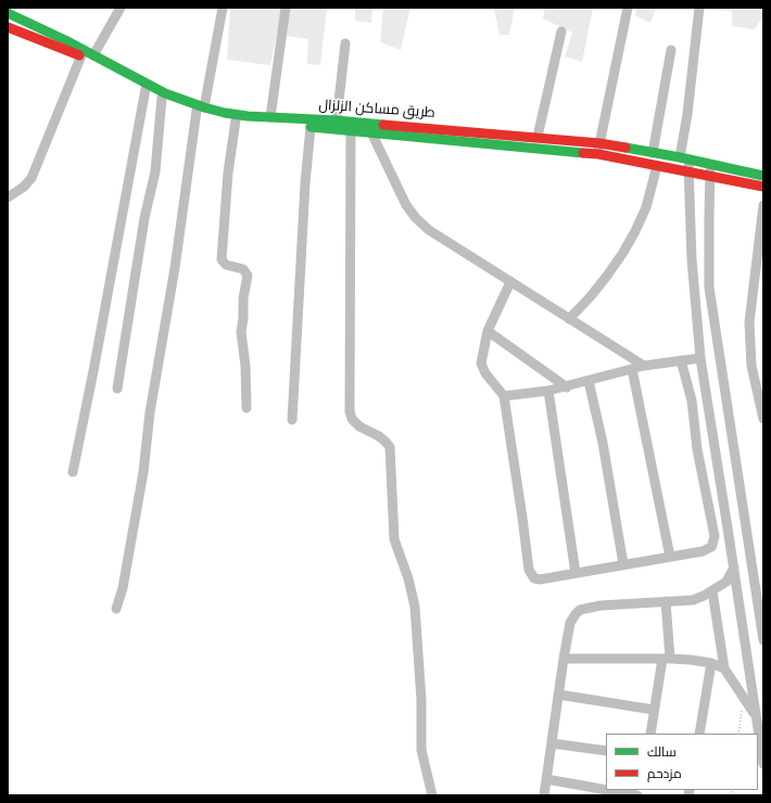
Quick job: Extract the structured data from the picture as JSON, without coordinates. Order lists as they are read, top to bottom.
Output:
{
  "streets": {
    "street": ["طريق مساكن الزلزال"]
  },
  "legend": ["سالك", "مزدحم"]
}
